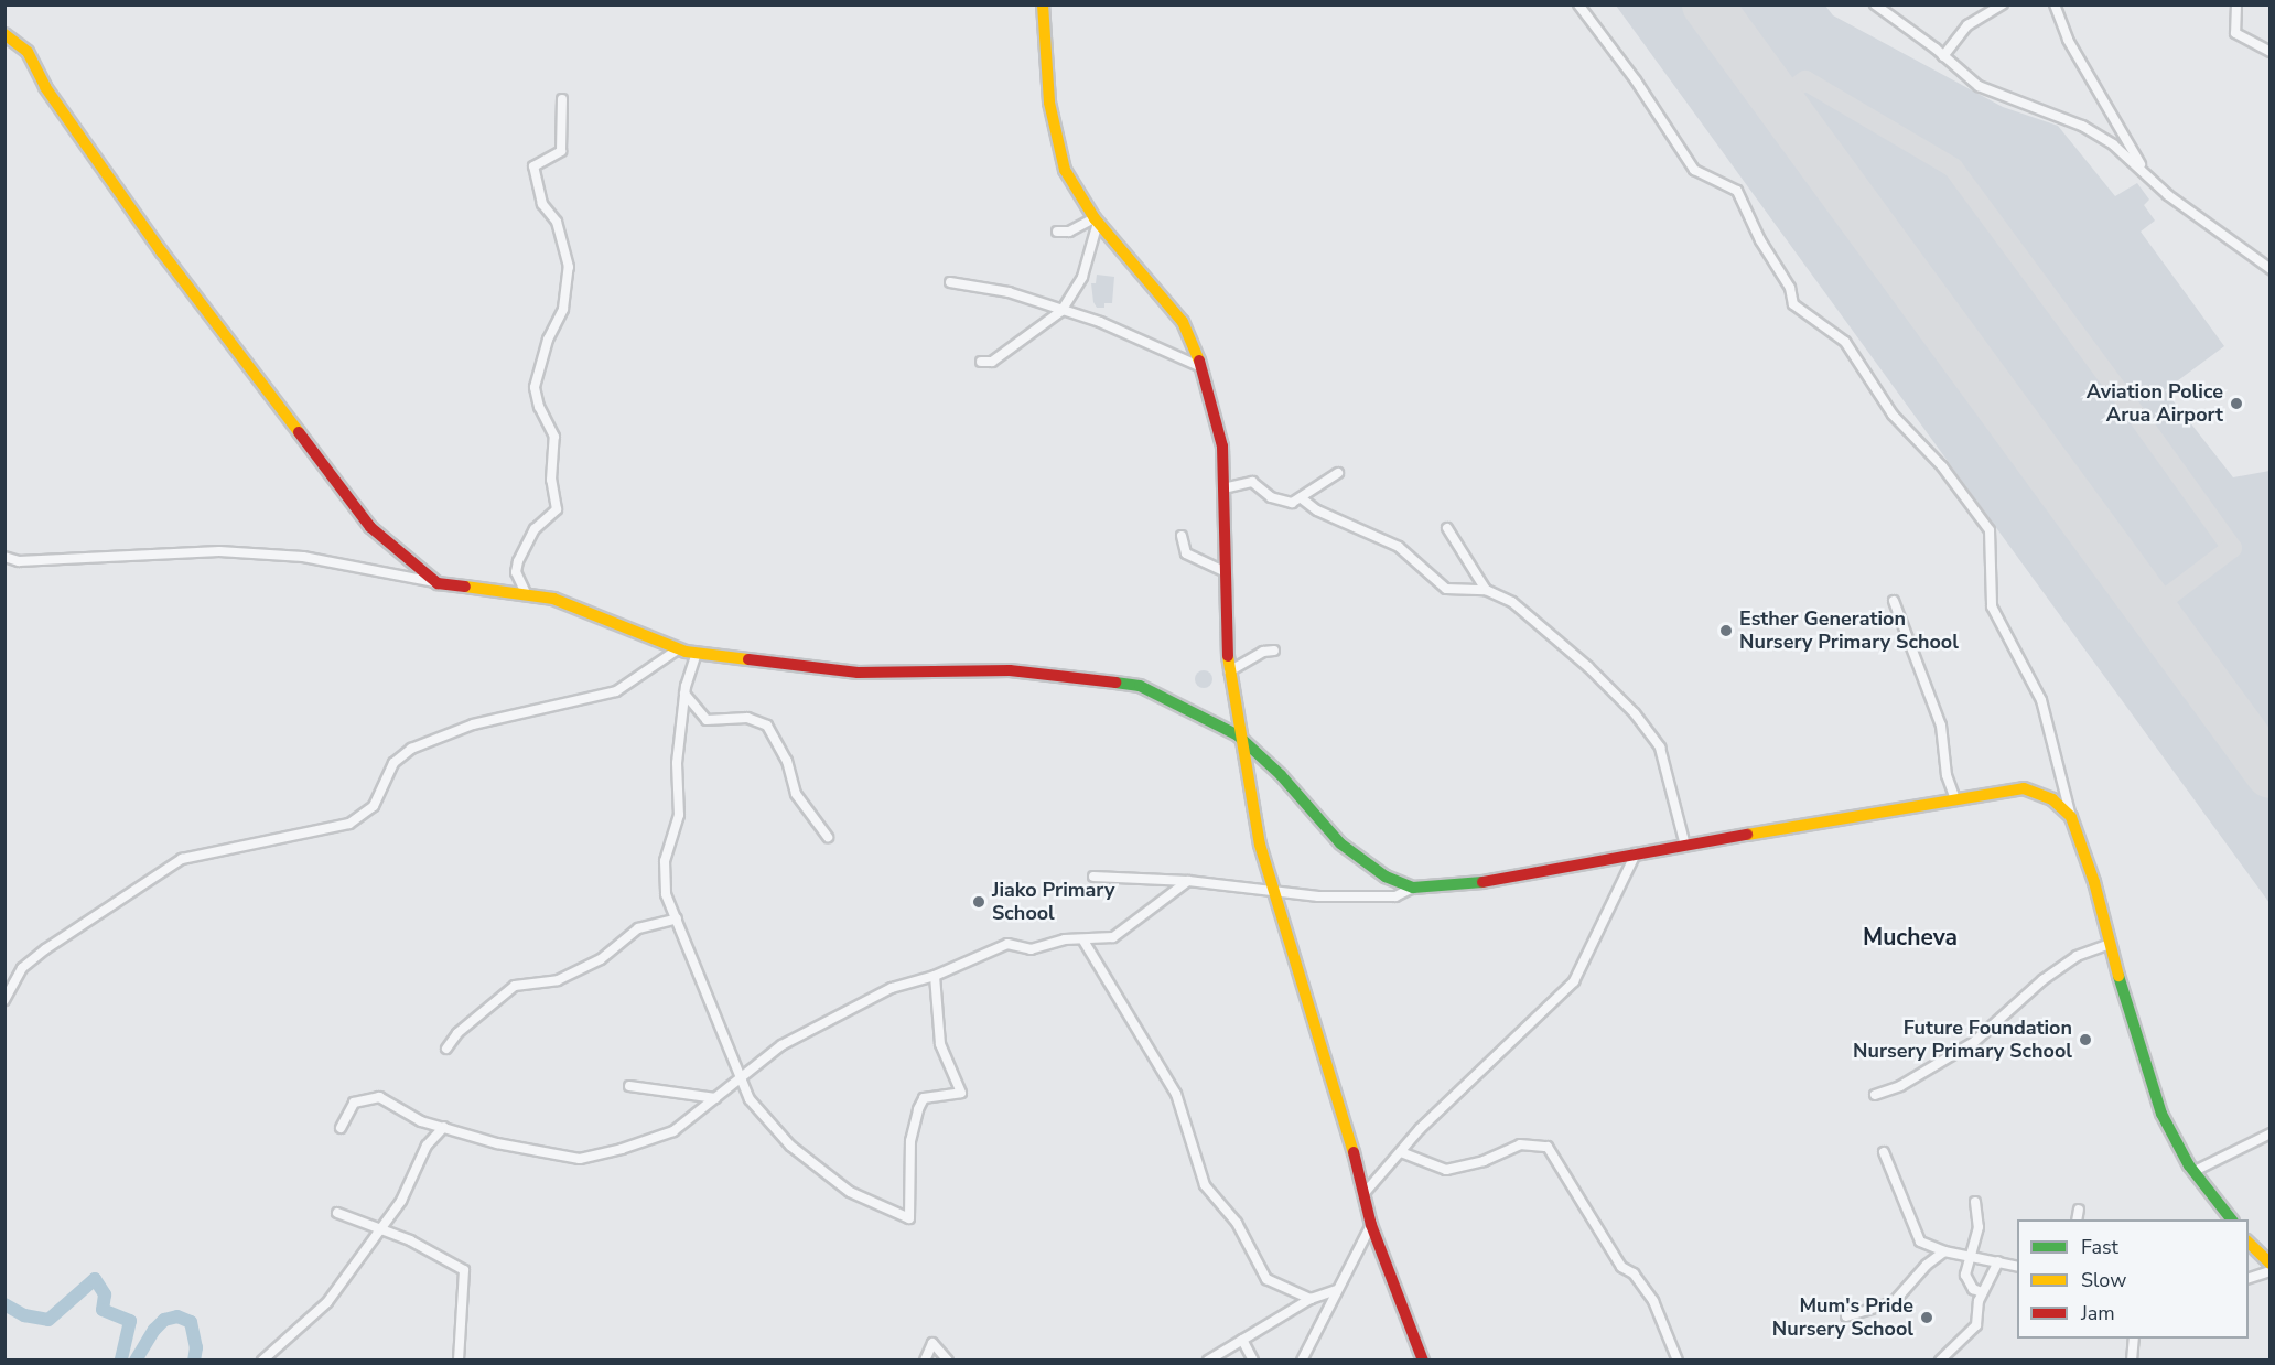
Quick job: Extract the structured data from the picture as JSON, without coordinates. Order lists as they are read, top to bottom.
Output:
{
  "districts": ["Mucheva"],
  "places": [
    "Aviation Police Arua Airport",
    "Esther Generation Nursery Primary School",
    "Jiako Primary School",
    "Future Foundation Nursery Primary School",
    "Mum's Pride Nursery School"
  ],
  "legend": ["Fast", "Slow", "Jam"]
}
